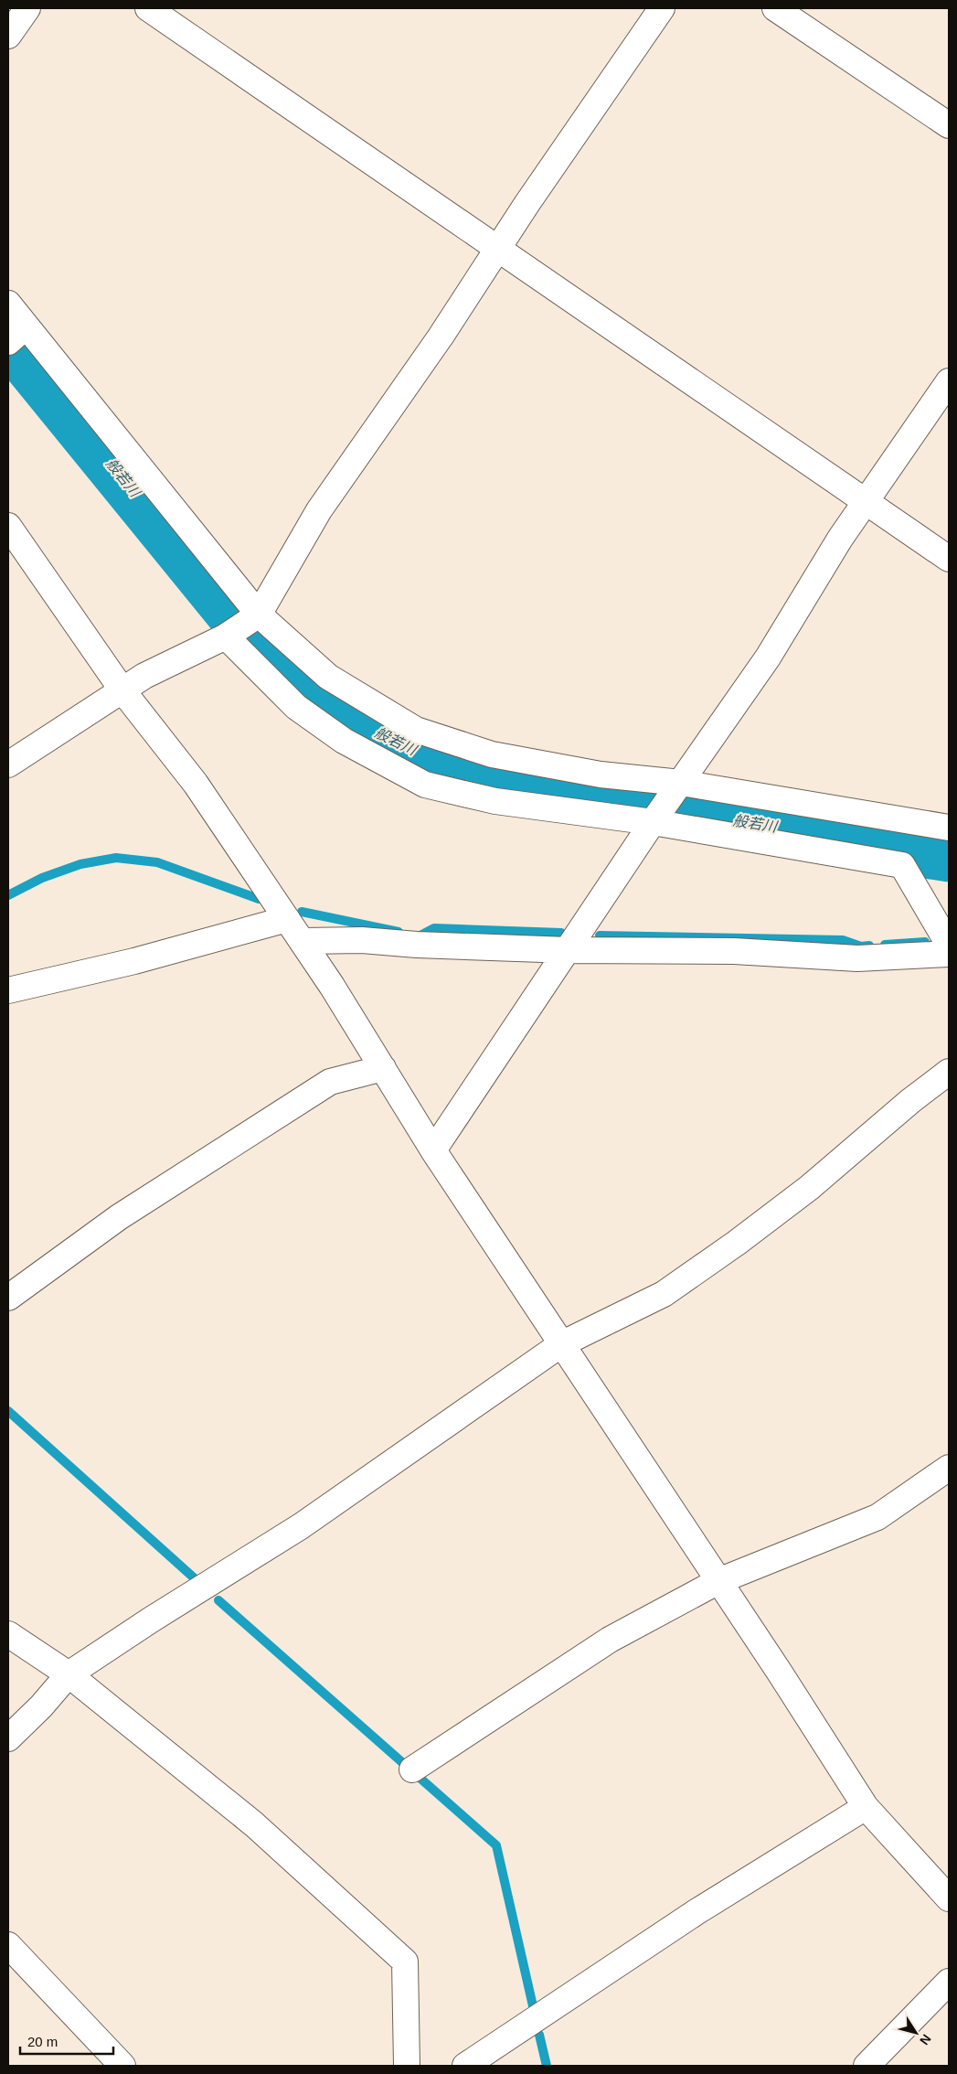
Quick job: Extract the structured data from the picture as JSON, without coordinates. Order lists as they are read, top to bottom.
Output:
{
  "water": ["般若川"],
  "scale_bar": "20 m",
  "north": "bottom right"
}
